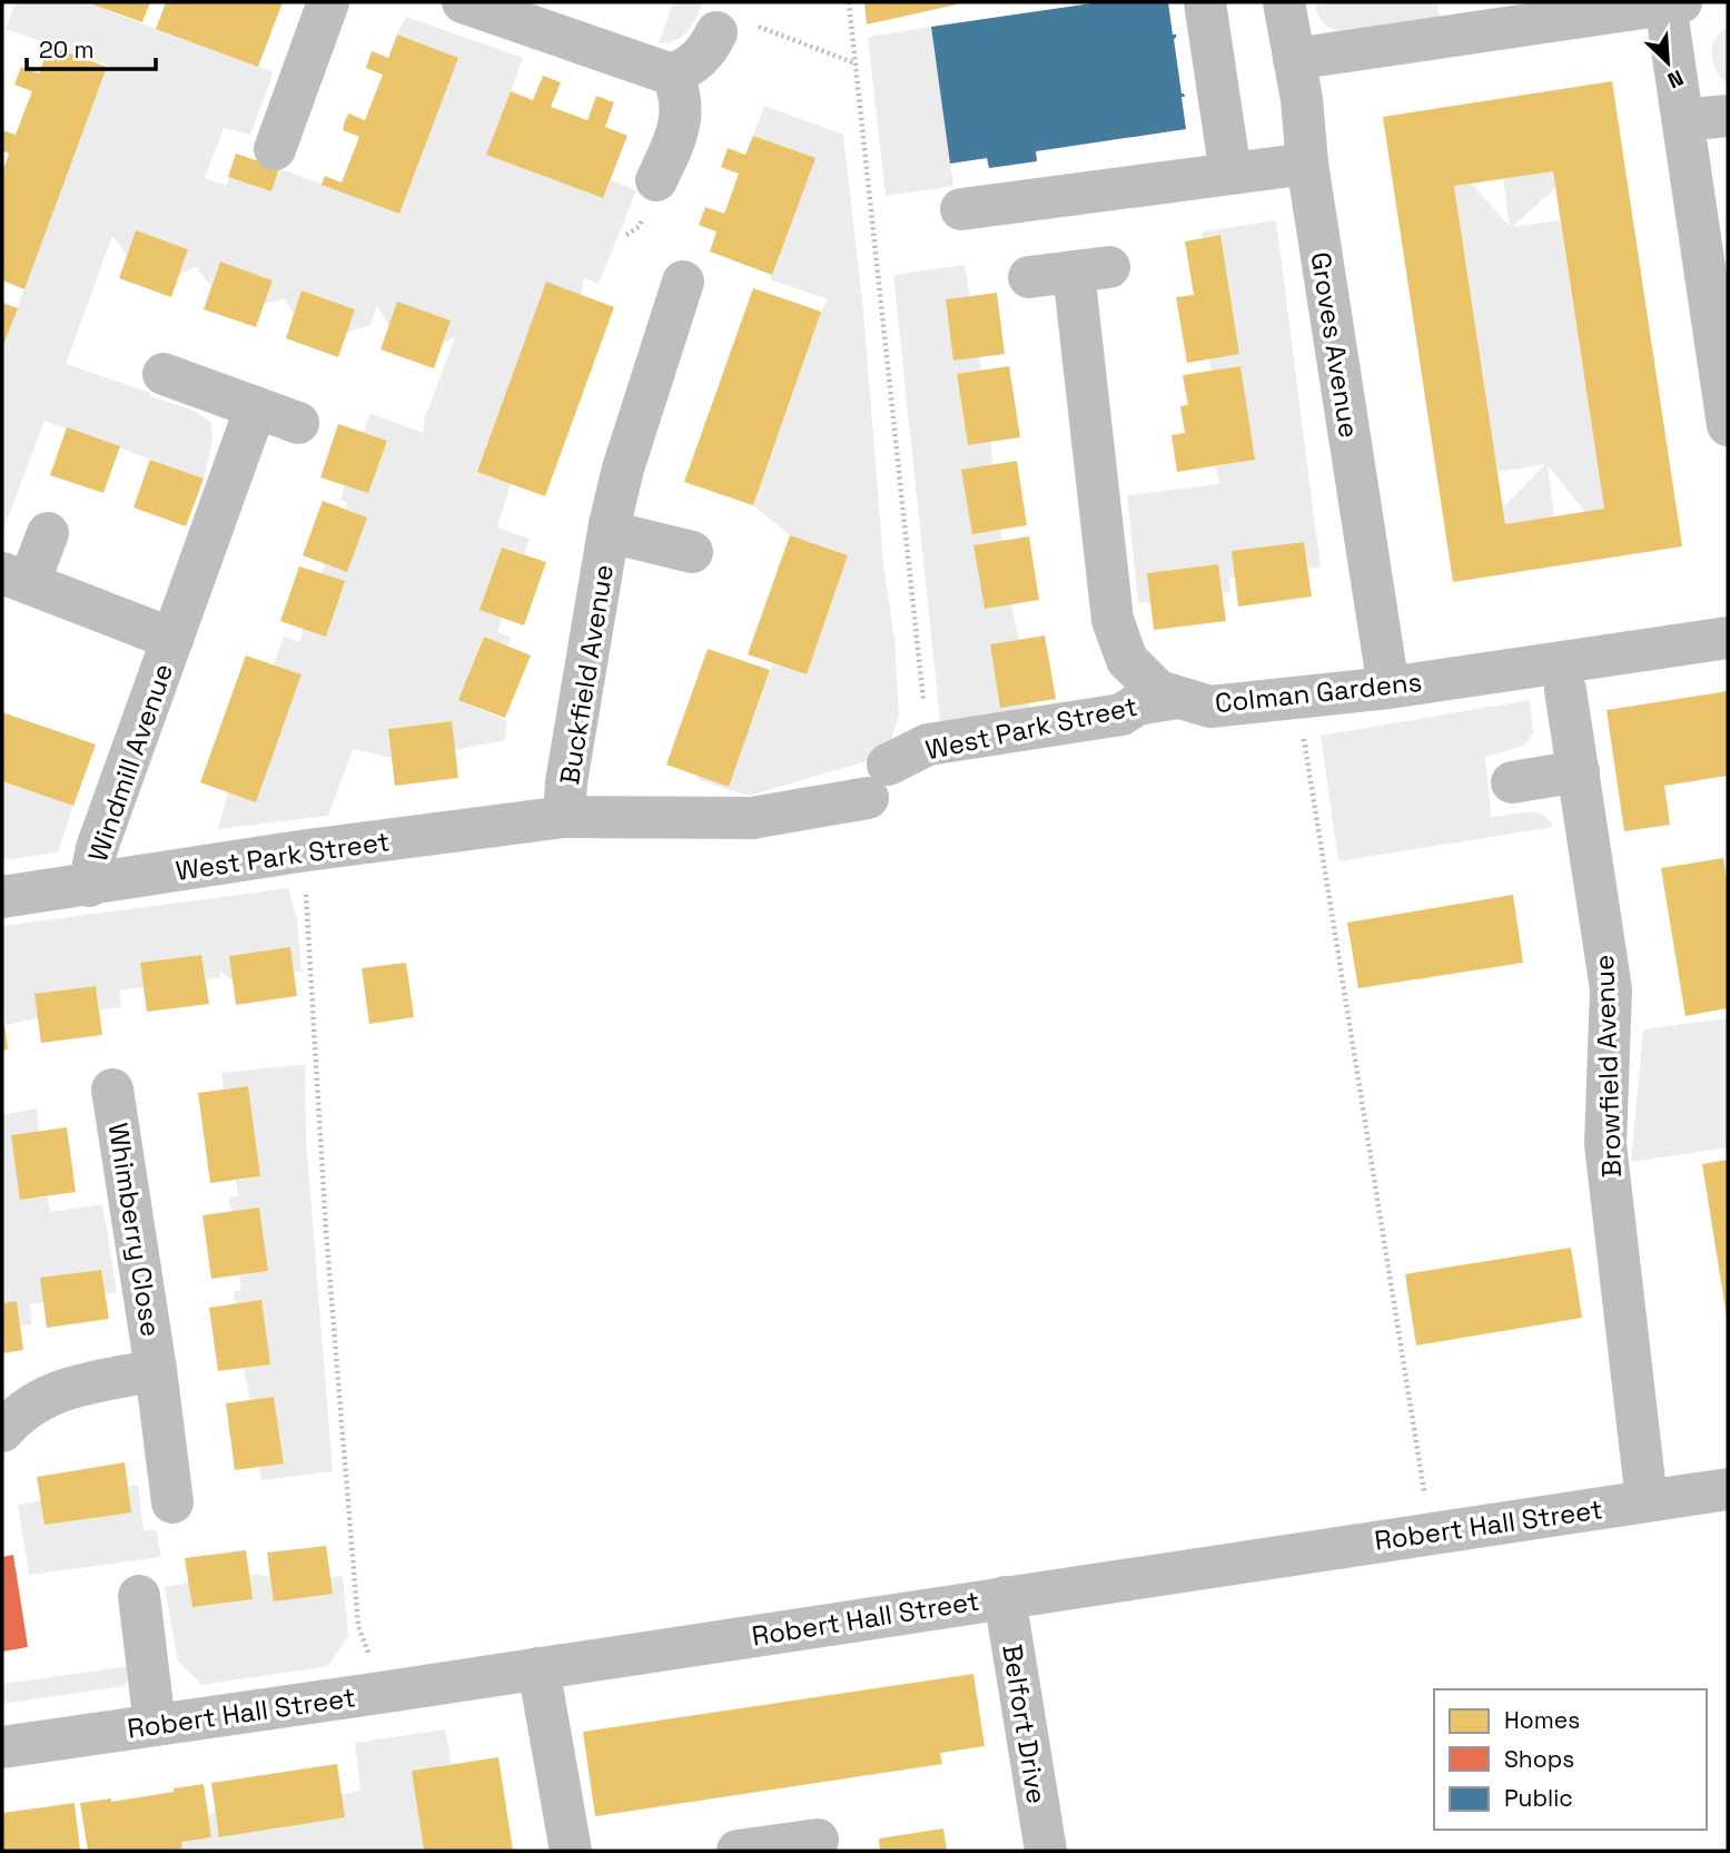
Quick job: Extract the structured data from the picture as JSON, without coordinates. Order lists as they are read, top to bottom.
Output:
{
  "streets": {
    "street": [
      "Groves Avenue",
      "Buckfield Avenue",
      "Colman Gardens",
      "West Park Street",
      "Windmill Avenue",
      "Browfield Avenue",
      "Whimberry Close",
      "Robert Hall Street",
      "Belfort Drive"
    ]
  },
  "crossings": [
    ["Groves Avenue", "Colman Gardens"],
    ["Buckfield Avenue", "West Park Street"],
    ["Colman Gardens", "West Park Street"],
    ["West Park Street", "Windmill Avenue"],
    ["Browfield Avenue", "Robert Hall Street"],
    ["Robert Hall Street", "Belfort Drive"]
  ],
  "legend": ["Homes", "Shops", "Public"],
  "scale_bar": "20 m",
  "north": "bottom right"
}
